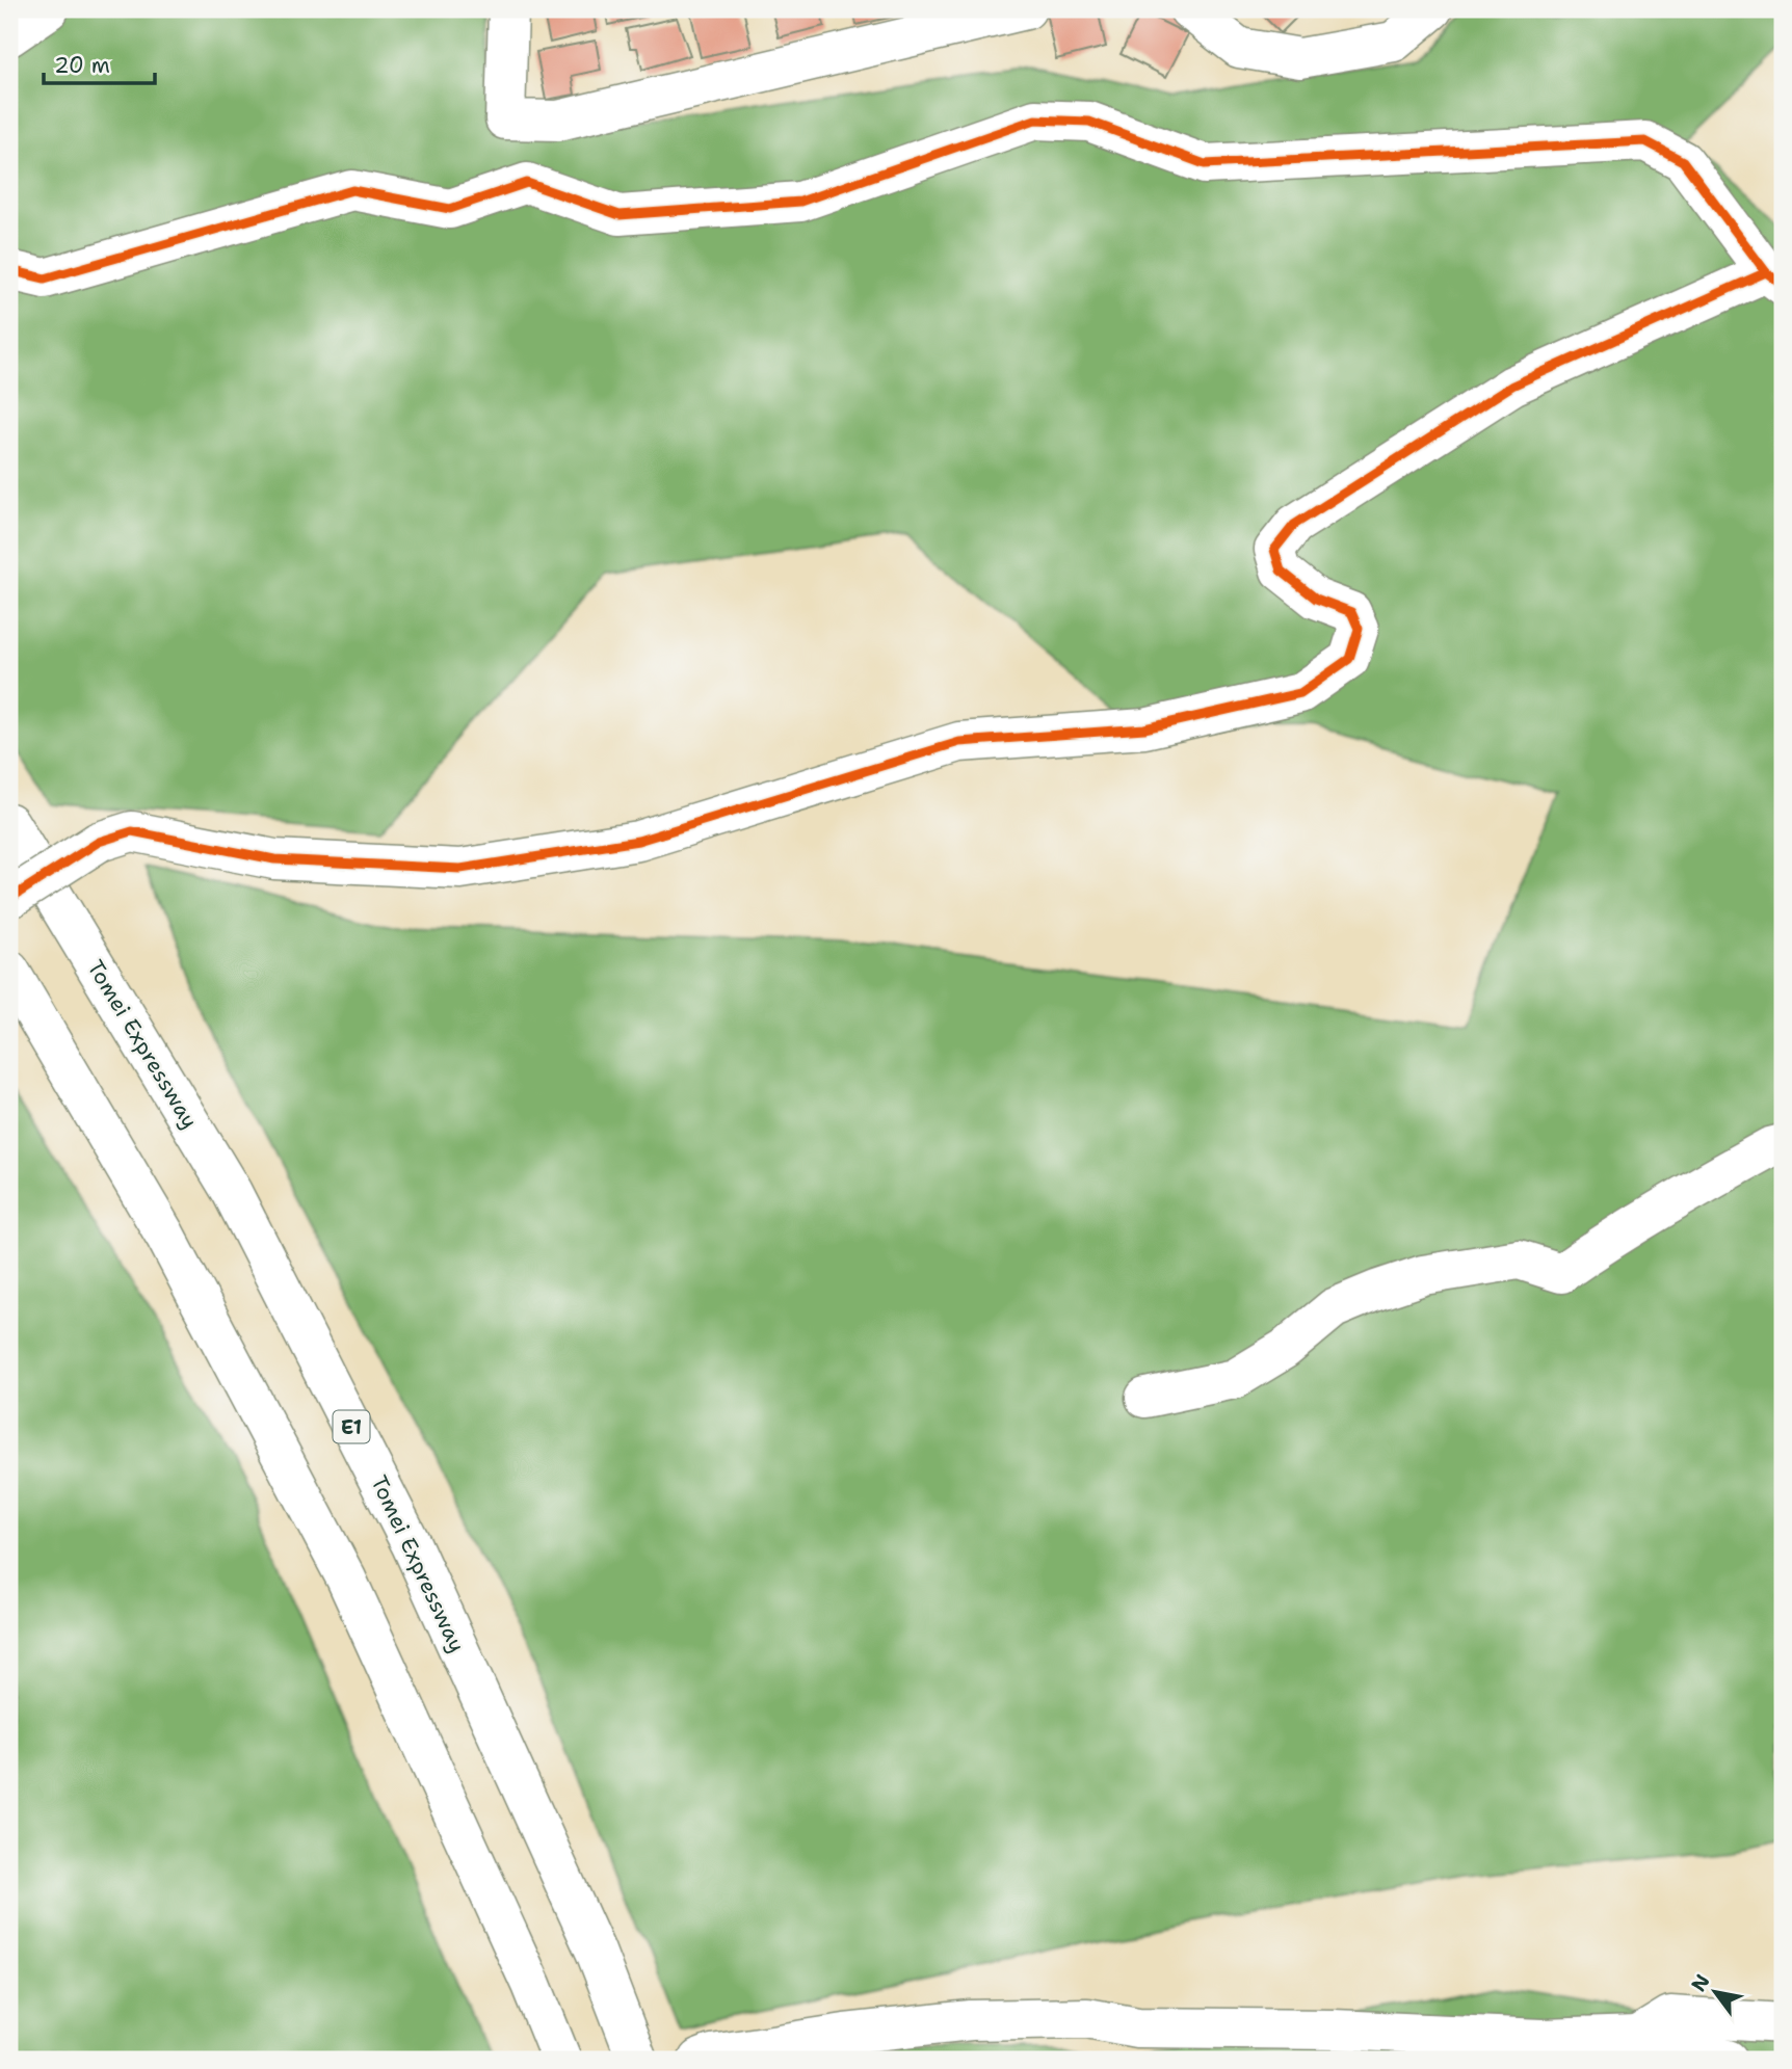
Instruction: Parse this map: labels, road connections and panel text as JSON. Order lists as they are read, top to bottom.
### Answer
{
  "streets": {
    "main road": ["Tomei Expressway", "E1"]
  },
  "scale_bar": "20 m",
  "north": "top left"
}
